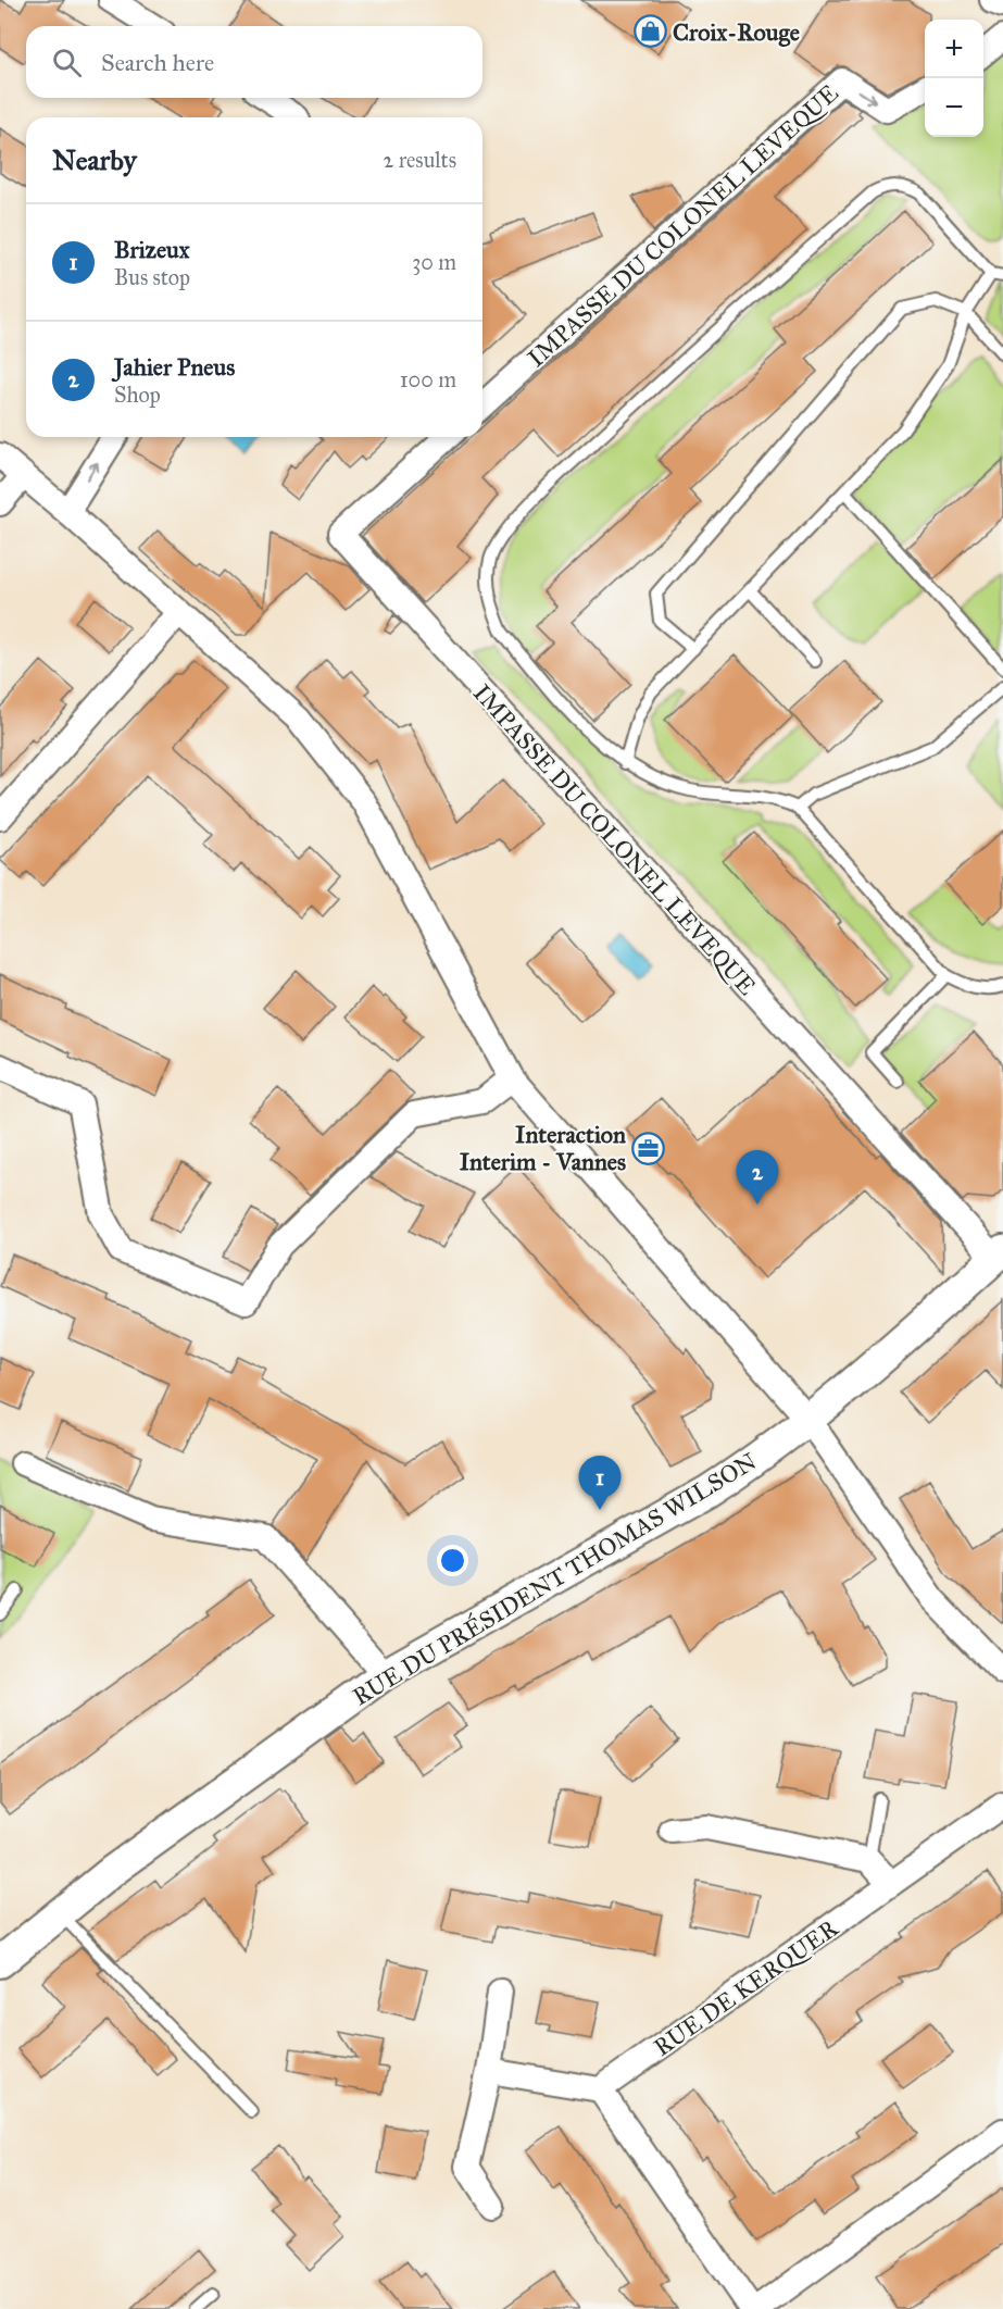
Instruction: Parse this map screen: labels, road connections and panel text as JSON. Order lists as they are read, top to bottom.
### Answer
{
  "streets": {
    "street": ["IMPASSE DU COLONEL LEVEQUE", "RUE DU PRÉSIDENT THOMAS WILSON", "RUE DE KERQUER"]
  },
  "crossings": [
    ["IMPASSE DU COLONEL LEVEQUE", "RUE DU PRÉSIDENT THOMAS WILSON"]
  ],
  "places": {
    "shop": ["Croix-Rouge"],
    "office": ["Interaction Interim - Vannes"]
  },
  "page": {
    "map_buttons": ["+", "−"],
    "search": "Search here",
    "heading": ["Nearby", "2 results"],
    "list": [
      {
        "mark": "1",
        "name": "Brizeux",
        "note": "Bus stop",
        "value": "30 m"
      },
      {
        "mark": "2",
        "name": "Jahier Pneus",
        "note": "Shop",
        "value": "100 m"
      }
    ],
    "pins": ["2", "1"]
  }
}
